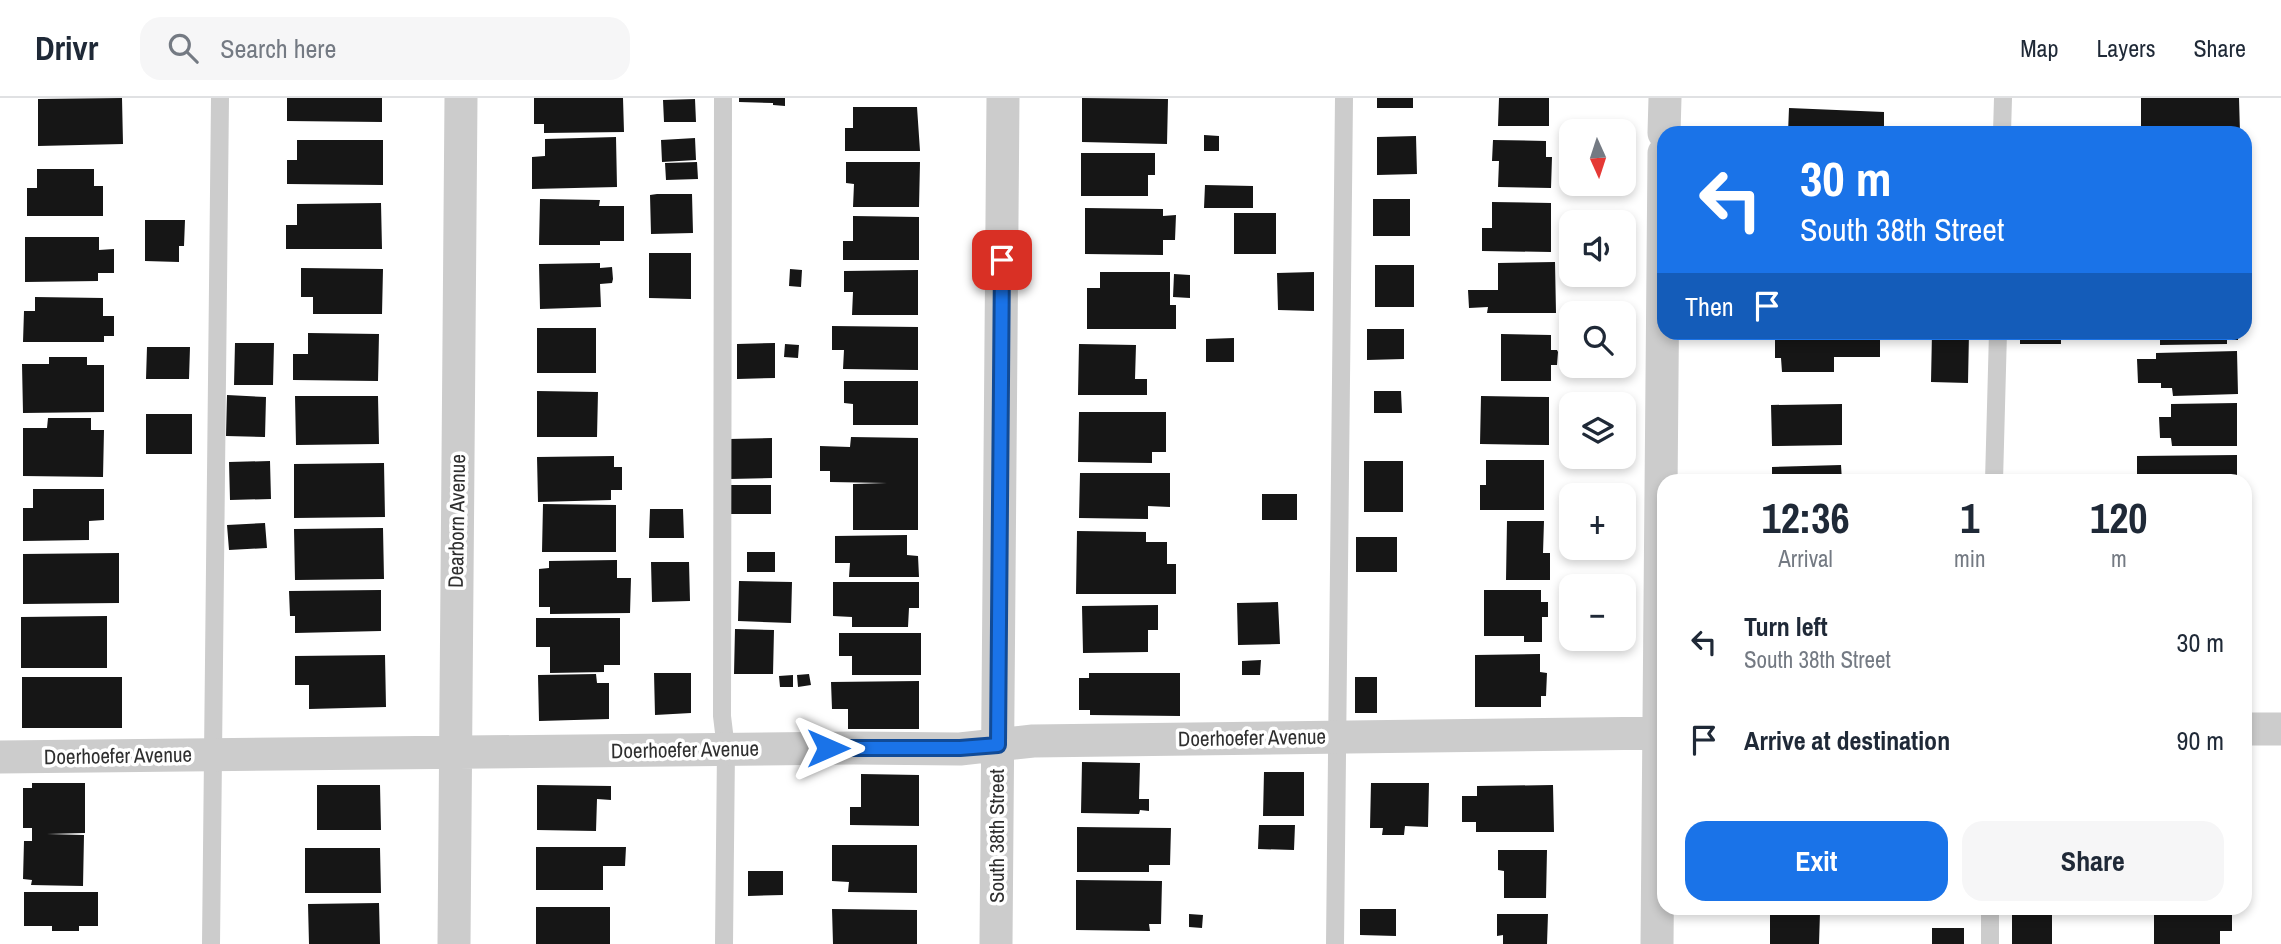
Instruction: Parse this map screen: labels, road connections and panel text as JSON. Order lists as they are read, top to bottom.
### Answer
{
  "streets": {
    "street": ["Dearborn Avenue", "Doerhoefer Avenue", "South 38th Street"]
  },
  "crossings": [
    ["Dearborn Avenue", "Doerhoefer Avenue"],
    ["Doerhoefer Avenue", "South 38th Street"]
  ],
  "north": "bottom",
  "page": {
    "header": "Drivr",
    "search": "Search here",
    "nav": ["Map", "Layers", "Share"],
    "map_buttons": ["+", "−"],
    "turn": ["30 m", "South 38th Street"],
    "then": "Then",
    "eta": [
      "12:36",
      "Arrival",
      "1",
      "min",
      "120",
      "m"
    ],
    "list": [
      {
        "name": "Turn left",
        "note": "South 38th Street",
        "value": "30 m"
      },
      {
        "name": "Arrive at destination",
        "value": "90 m"
      }
    ],
    "buttons": ["Exit", "Share"]
  }
}
